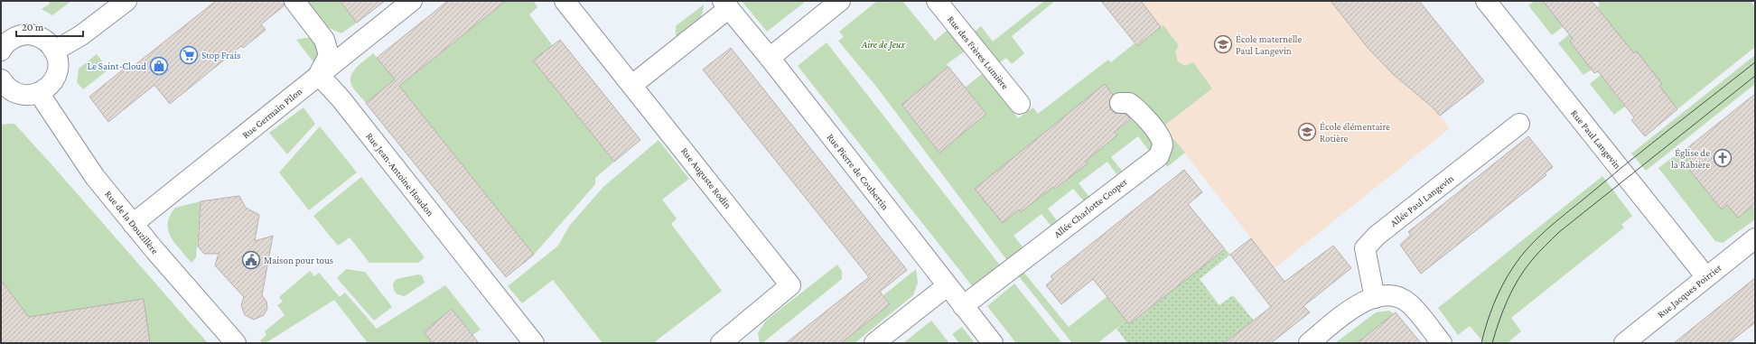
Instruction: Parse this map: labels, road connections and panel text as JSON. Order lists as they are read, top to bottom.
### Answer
{
  "streets": {
    "street": [
      "Rue des Frères Lumière",
      "Rue Germain Pilon",
      "Rue Paul Langevin",
      "Rue Pierre de Coubertin",
      "Rue Jean-Antoine Houdon",
      "Rue Auguste Rodin",
      "Allée Paul Langevin",
      "Allée Charlotte Cooper",
      "Rue de la Douzillère",
      "Rue Jacques Poirrier"
    ]
  },
  "crossings": [
    ["Rue Germain Pilon", "Rue Jean-Antoine Houdon"],
    ["Rue Germain Pilon", "Rue de la Douzillère"],
    ["Rue Paul Langevin", "Rue Jacques Poirrier"],
    ["Rue Pierre de Coubertin", "Allée Charlotte Cooper"]
  ],
  "parks": ["Aire de Jeux"],
  "places": {
    "school or university": ["École maternelle Paul Langevin", "École élémentaire Rotière"],
    "supermarket": ["Stop Frais"],
    "shop": ["Le Saint-Cloud"],
    "church": ["Église de la Rabière"],
    "public building": ["Maison pour tous"]
  },
  "scale_bar": "20 m"
}
